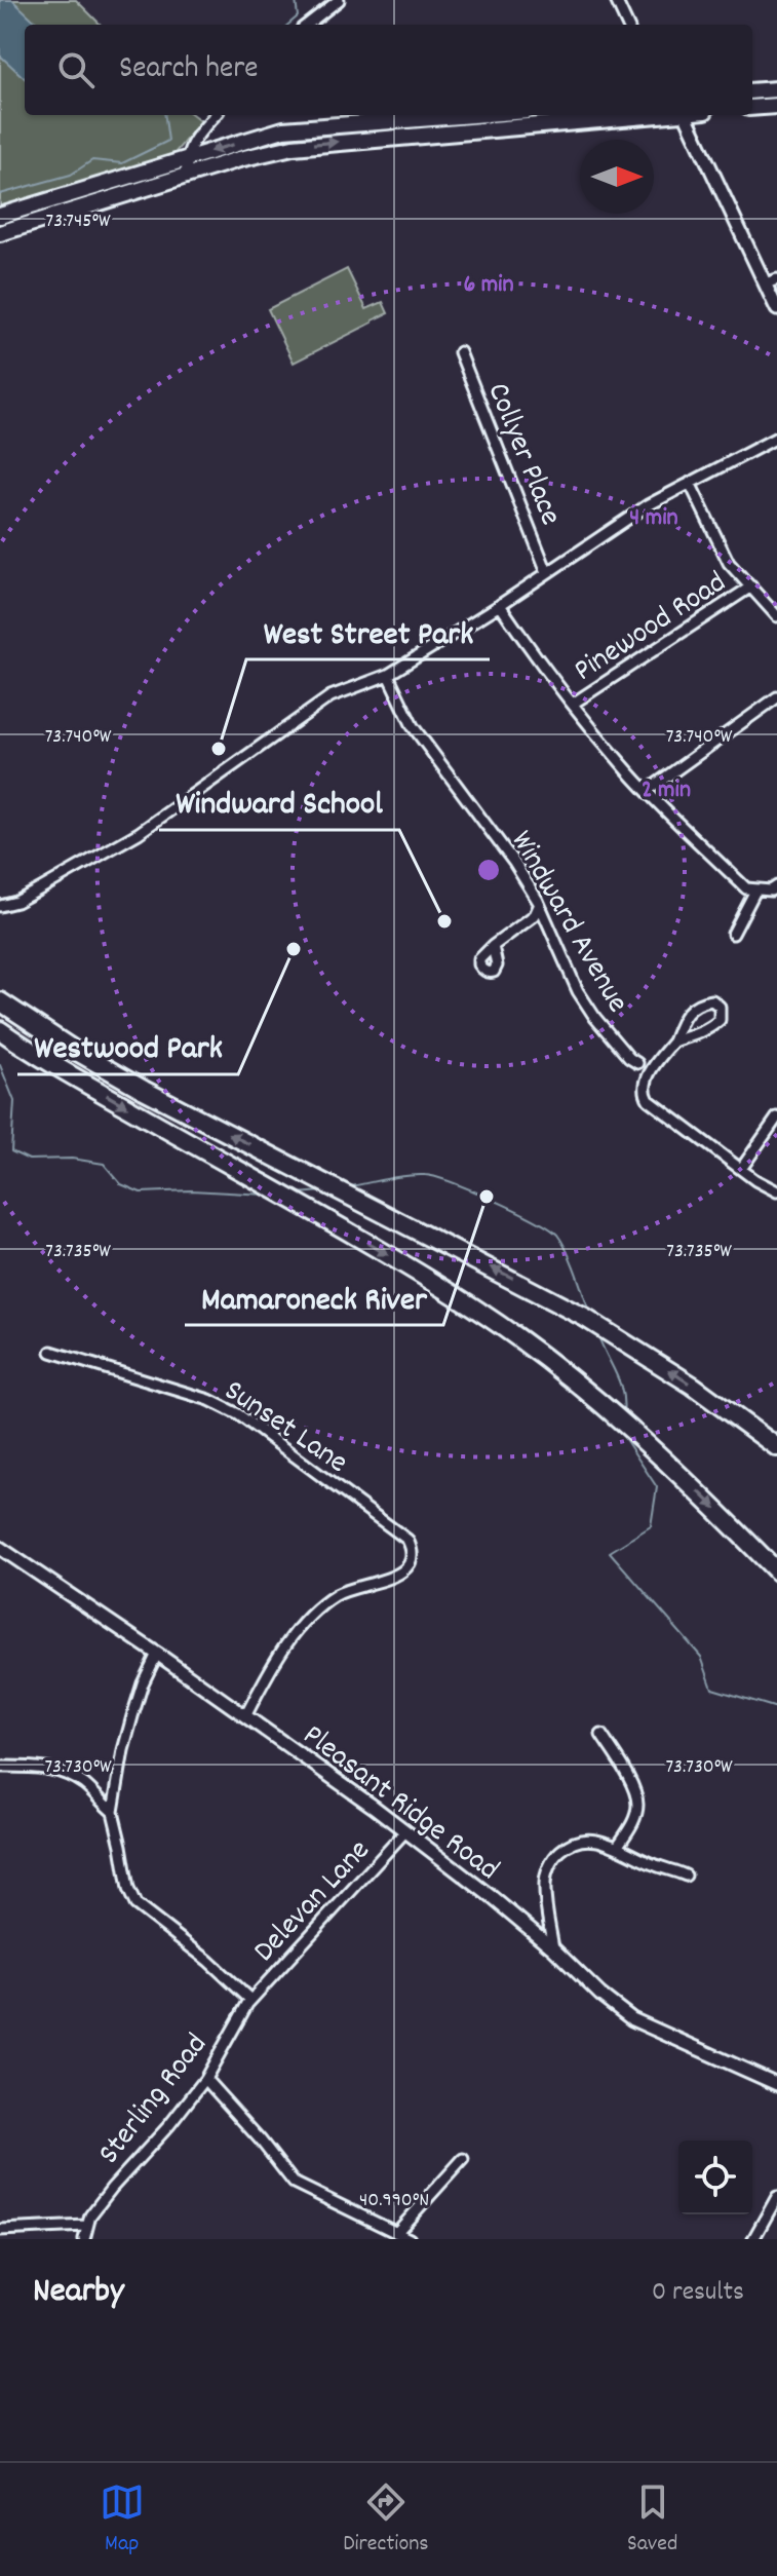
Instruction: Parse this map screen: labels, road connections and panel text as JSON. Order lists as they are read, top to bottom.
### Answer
{
  "streets": {
    "street": [
      "Collyer Place",
      "Pinewood Road",
      "Windward Avenue",
      "Sunset Lane",
      "Pleasant Ridge Road",
      "Delevan Lane",
      "Sterling Road"
    ]
  },
  "crossings": [
    ["Sunset Lane", "Pleasant Ridge Road"],
    ["Pleasant Ridge Road", "Delevan Lane"],
    ["Delevan Lane", "Sterling Road"]
  ],
  "places": [
    "West Street Park",
    "Windward School",
    "Westwood Park",
    "Mamaroneck River"
  ],
  "north": "right",
  "page": {
    "search": "Search here",
    "heading": ["Nearby", "0 results"],
    "nav": ["Map", "Directions", "Saved"]
  },
  "coordinates": [
    "73.745°W",
    "73.740°W",
    "73.735°W",
    "73.730°W",
    "40.990°N"
  ],
  "rings": ["6 min", "4 min", "2 min"]
}
